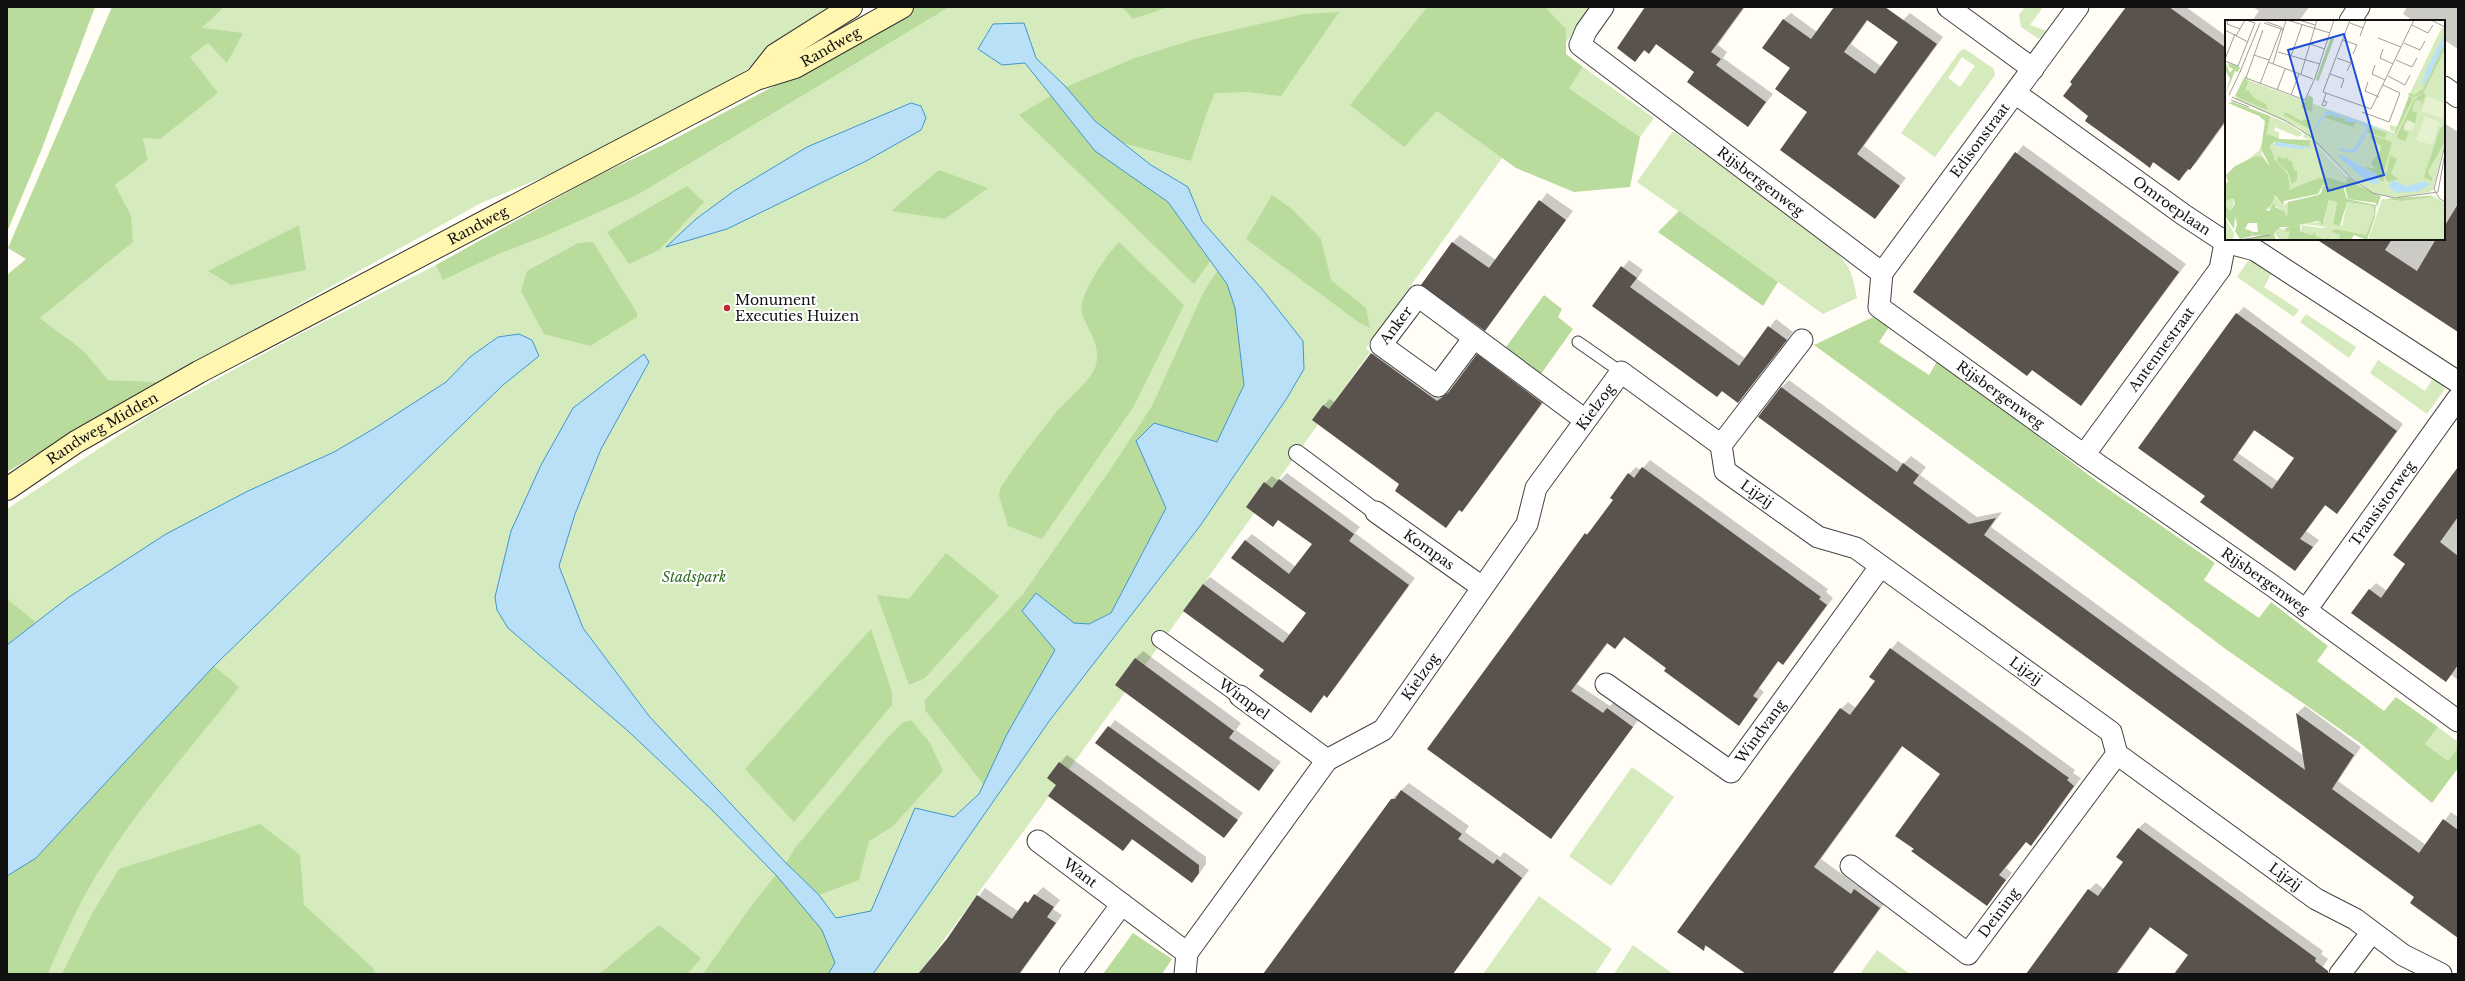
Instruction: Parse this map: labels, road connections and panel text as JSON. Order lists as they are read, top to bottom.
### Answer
{
  "streets": {
    "main road": ["Randweg", "Randweg Midden"],
    "street": [
      "Edisonstraat",
      "Rijsbergenweg",
      "Omroeplaan",
      "Antennestraat",
      "Kielzog",
      "Lijzij",
      "Transistorweg",
      "Kompas",
      "Wimpel",
      "Windvang",
      "Want",
      "Deining"
    ]
  },
  "crossings": [
    ["Randweg", "Randweg Midden"],
    ["Edisonstraat", "Rijsbergenweg"],
    ["Edisonstraat", "Omroeplaan"],
    ["Rijsbergenweg", "Antennestraat"],
    ["Rijsbergenweg", "Transistorweg"],
    ["Omroeplaan", "Antennestraat"],
    ["Kielzog", "Lijzij"],
    ["Kielzog", "Kompas"],
    ["Kielzog", "Wimpel"],
    ["Kielzog", "Want"],
    ["Lijzij", "Windvang"],
    ["Lijzij", "Deining"]
  ],
  "parks": ["Stadspark"],
  "places": ["Monument Executies Huizen"]
}
